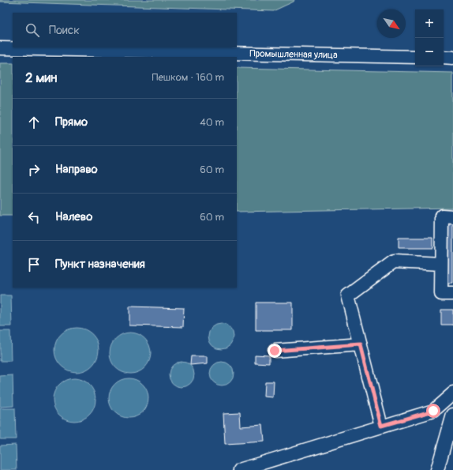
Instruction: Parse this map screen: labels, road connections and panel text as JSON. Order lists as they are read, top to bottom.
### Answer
{
  "streets": {
    "street": ["Промышленная улица"]
  },
  "north": "bottom right",
  "page": {
    "map_buttons": ["+", "−"],
    "search": "Поиск",
    "heading": ["2 мин", "Пешком · 160 m"],
    "list": [
      ["Прямо", "40 m"],
      ["Направо", "60 m"],
      ["Налево", "60 m"],
      "Пункт назначения"
    ]
  }
}
